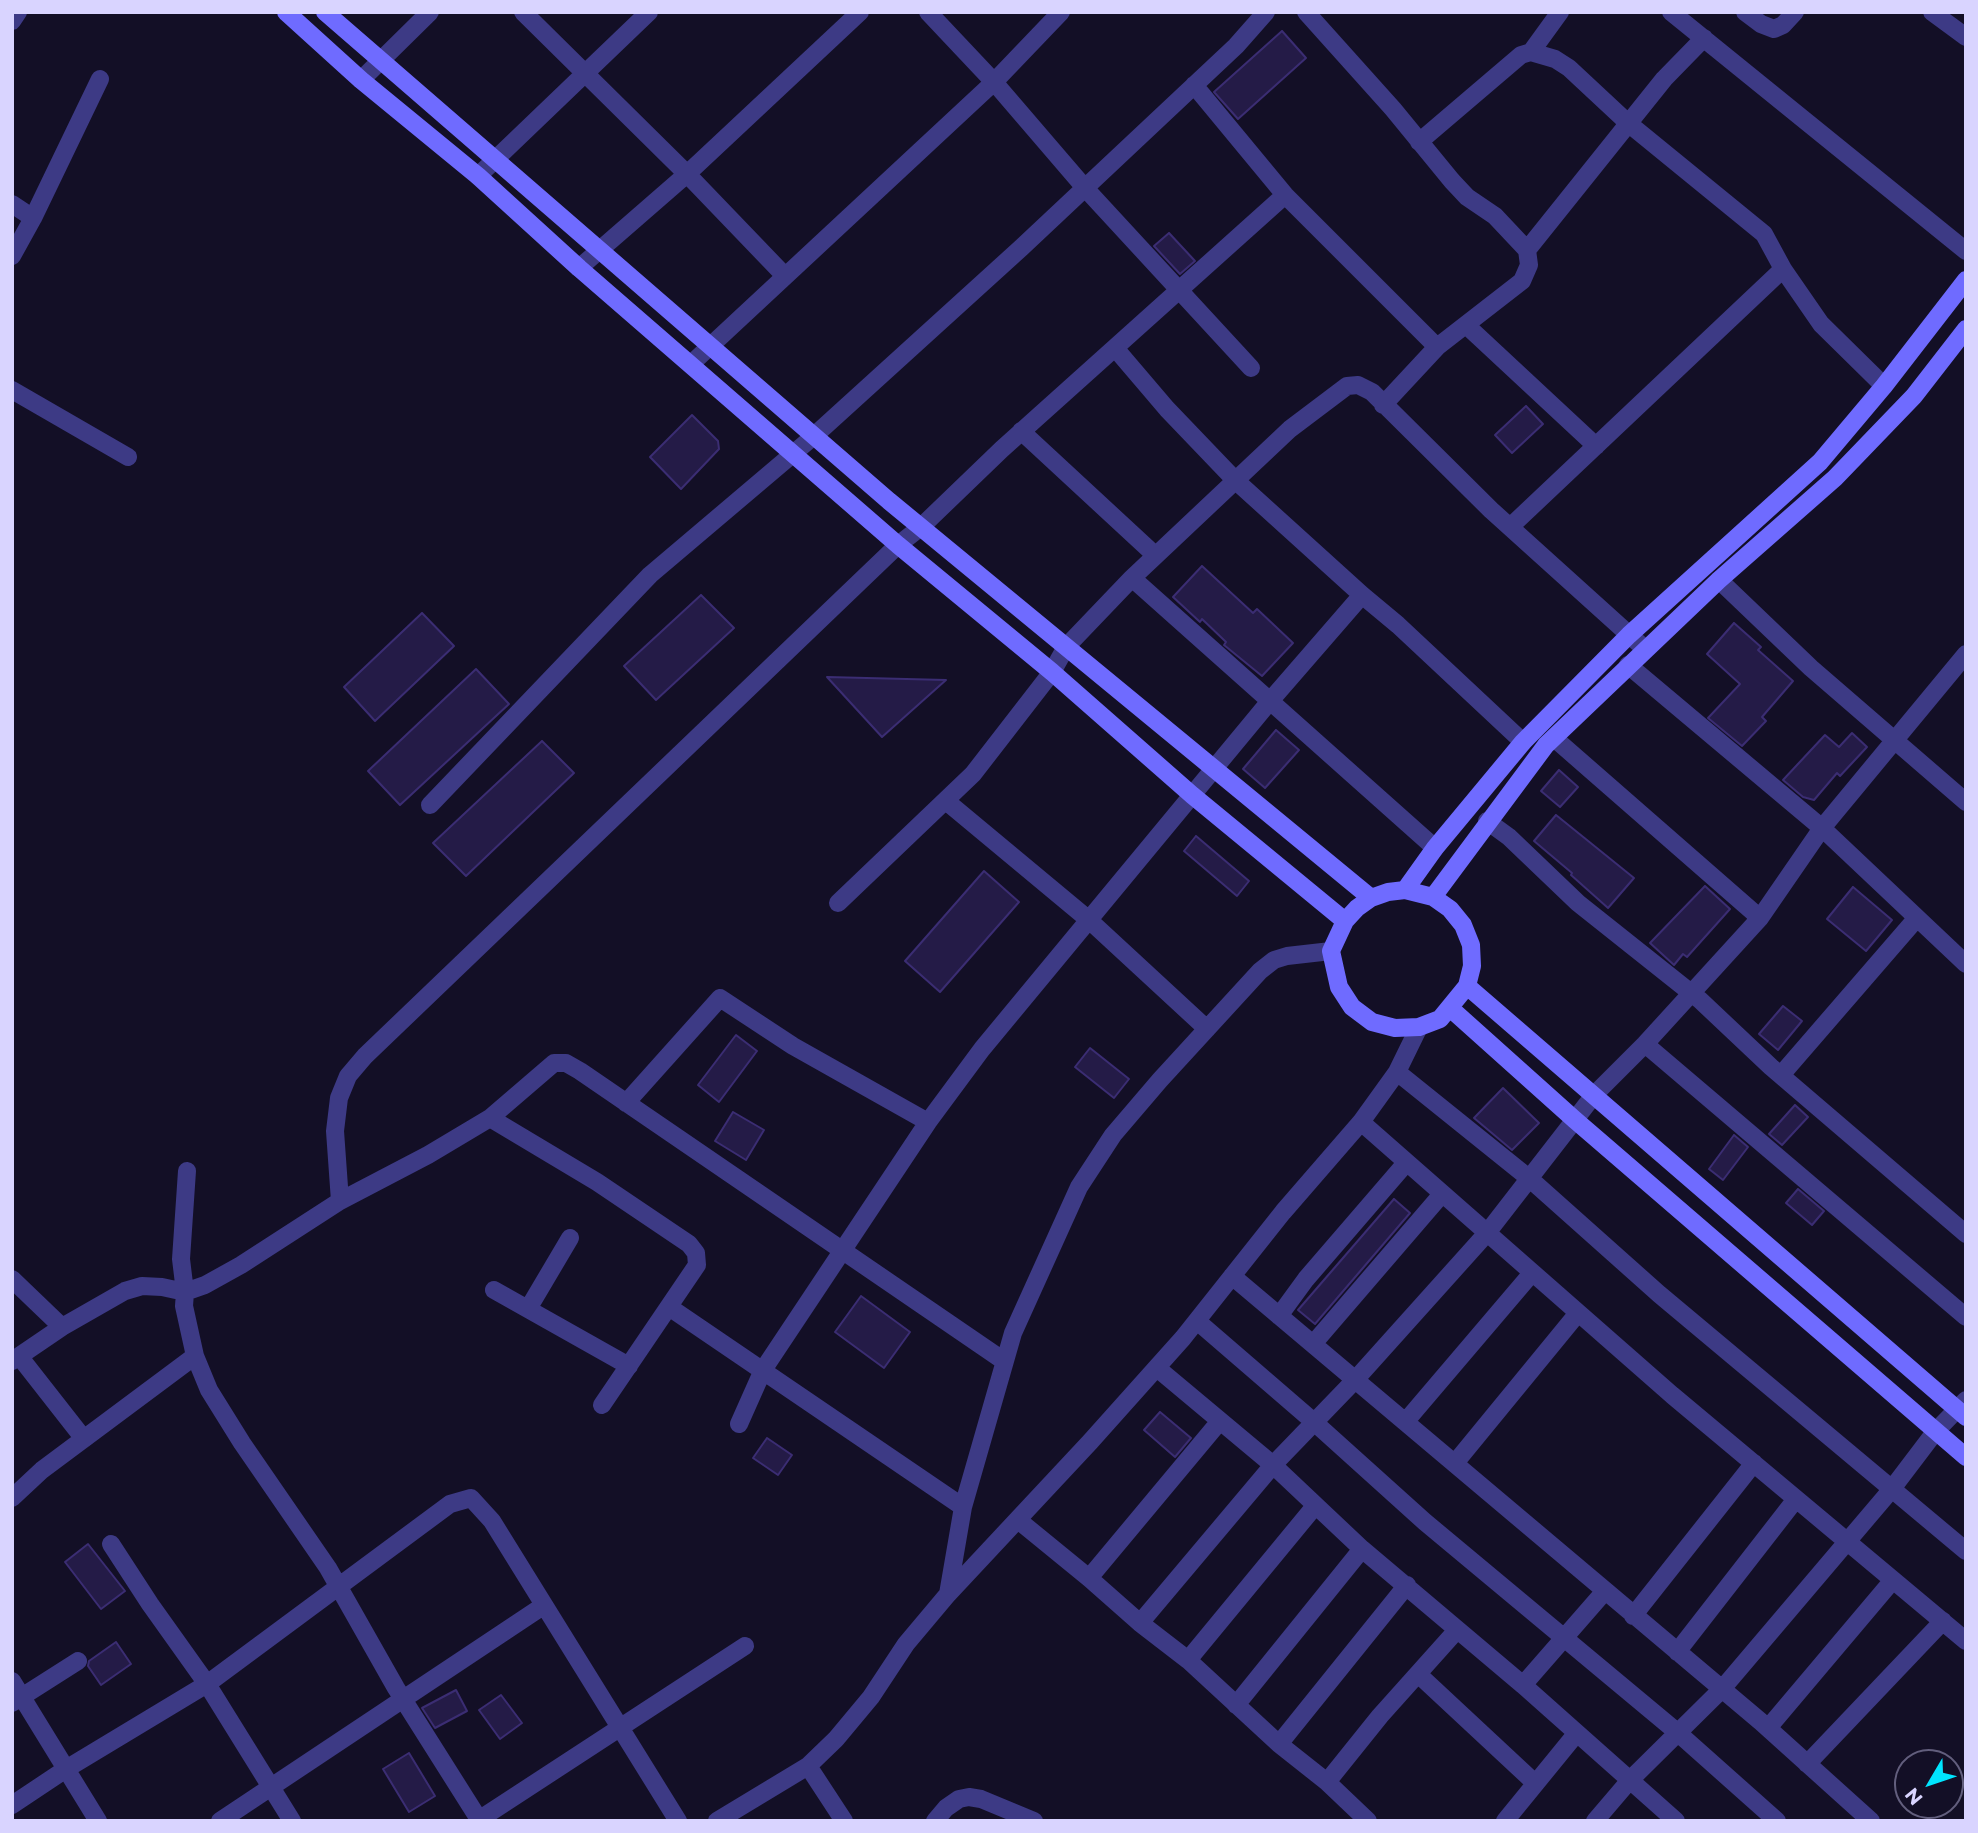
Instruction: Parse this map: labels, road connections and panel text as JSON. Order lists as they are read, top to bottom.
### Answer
{
  "north": "bottom left"
}
